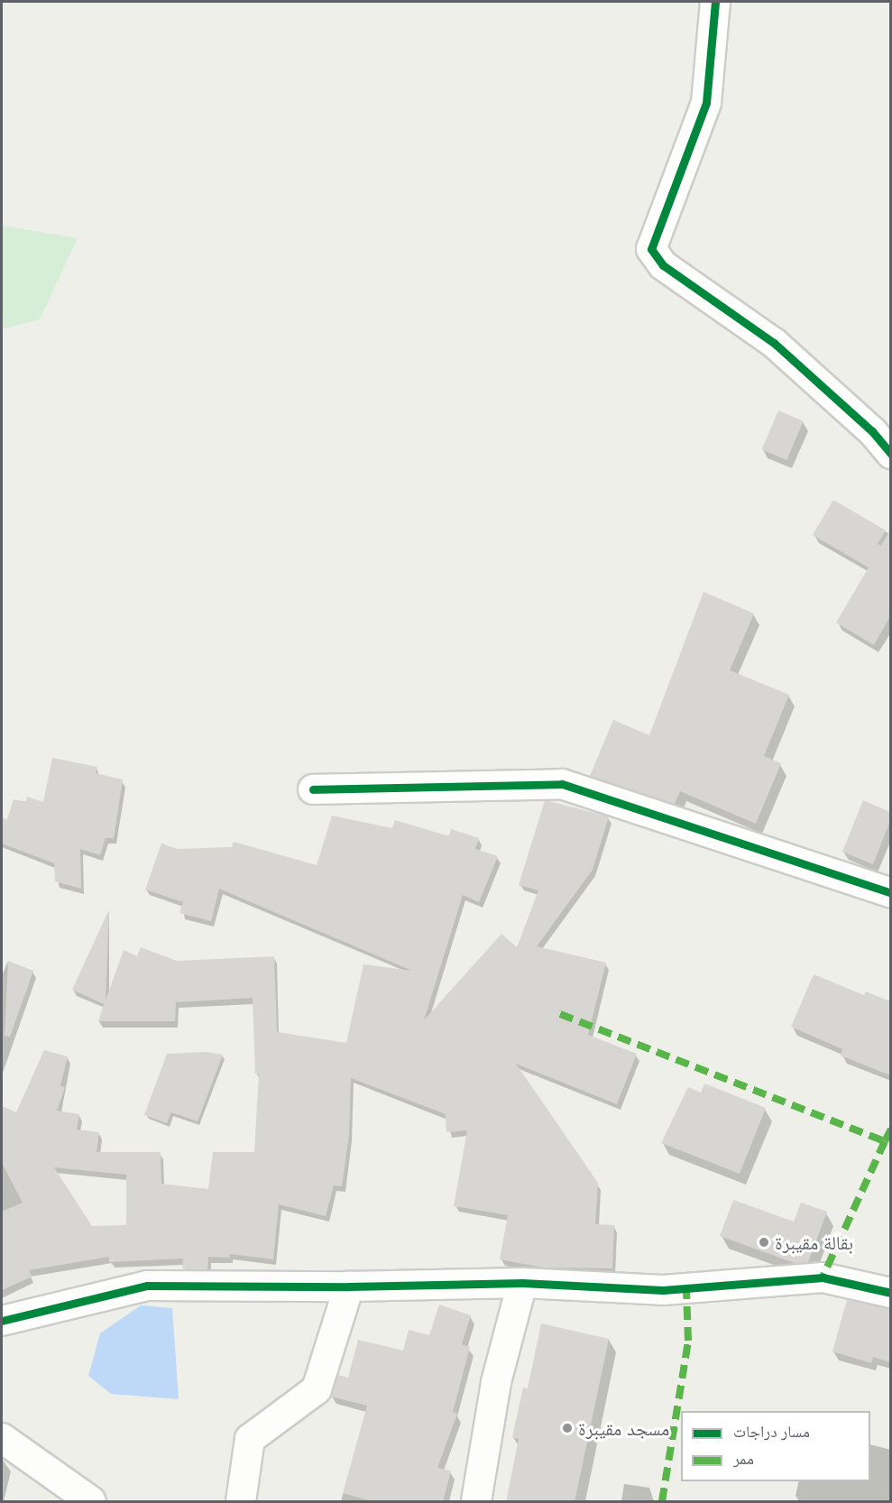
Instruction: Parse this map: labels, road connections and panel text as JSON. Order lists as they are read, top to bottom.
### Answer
{
  "places": ["بقالة مقيبرة", "مسجد مقيبرة"],
  "legend": ["مسار دراجات", "ممر"]
}
